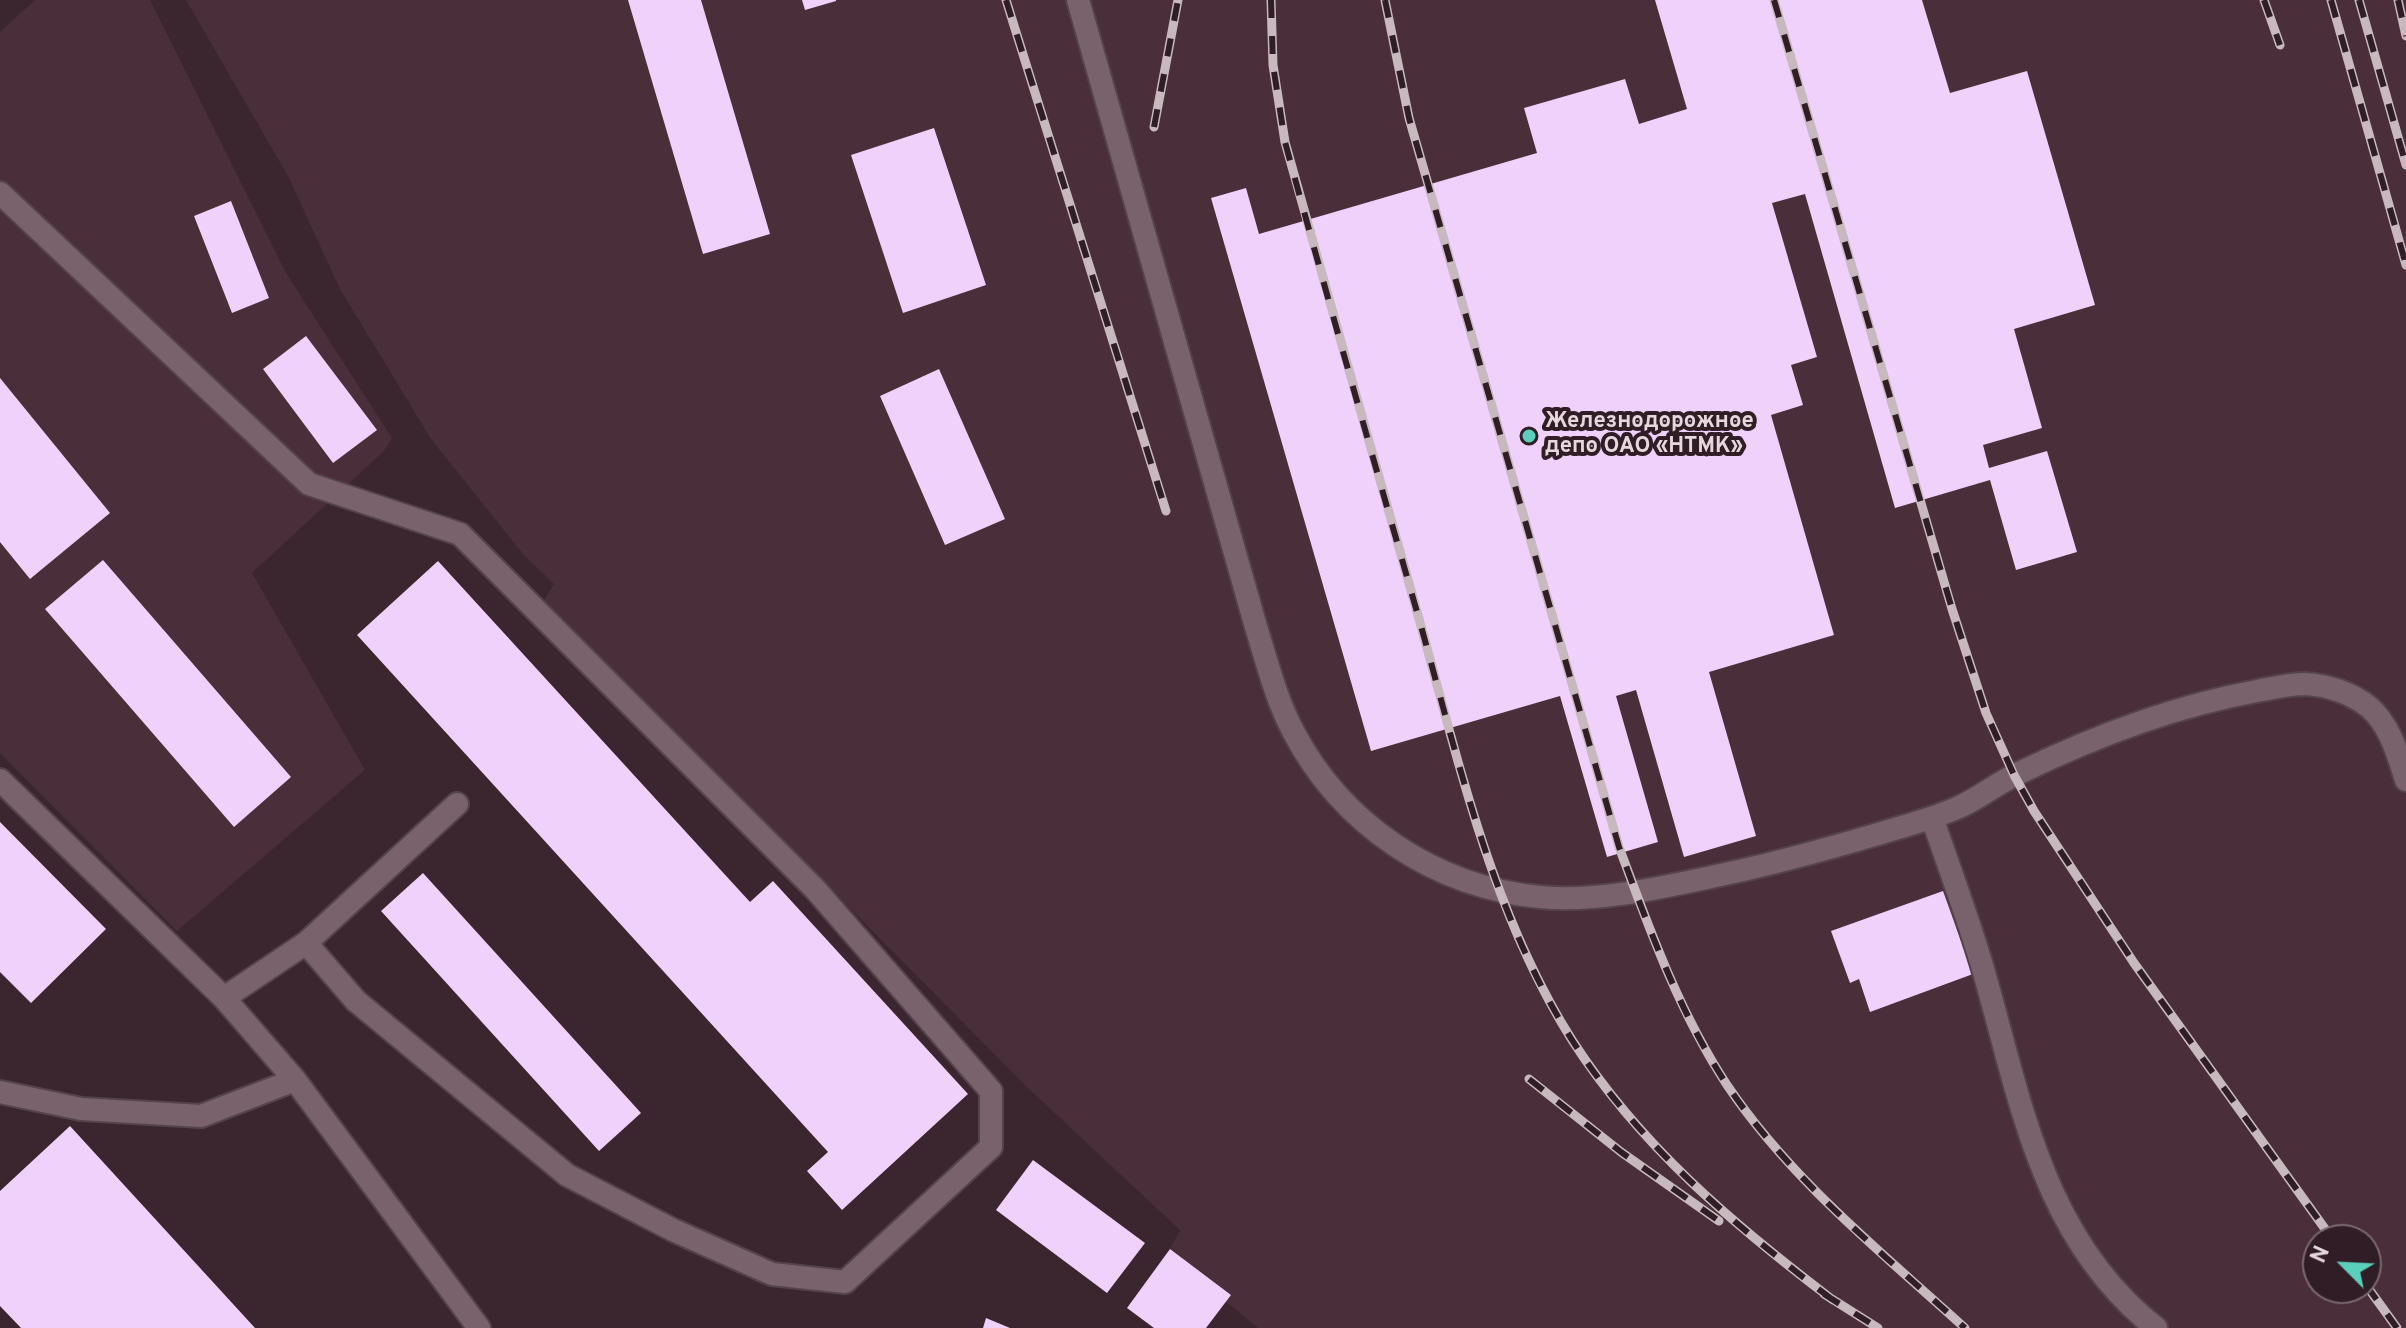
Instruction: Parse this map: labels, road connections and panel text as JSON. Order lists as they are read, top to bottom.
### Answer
{
  "places": ["Железнодорожное депо ОАО «НТМК»"],
  "north": "top left"
}
